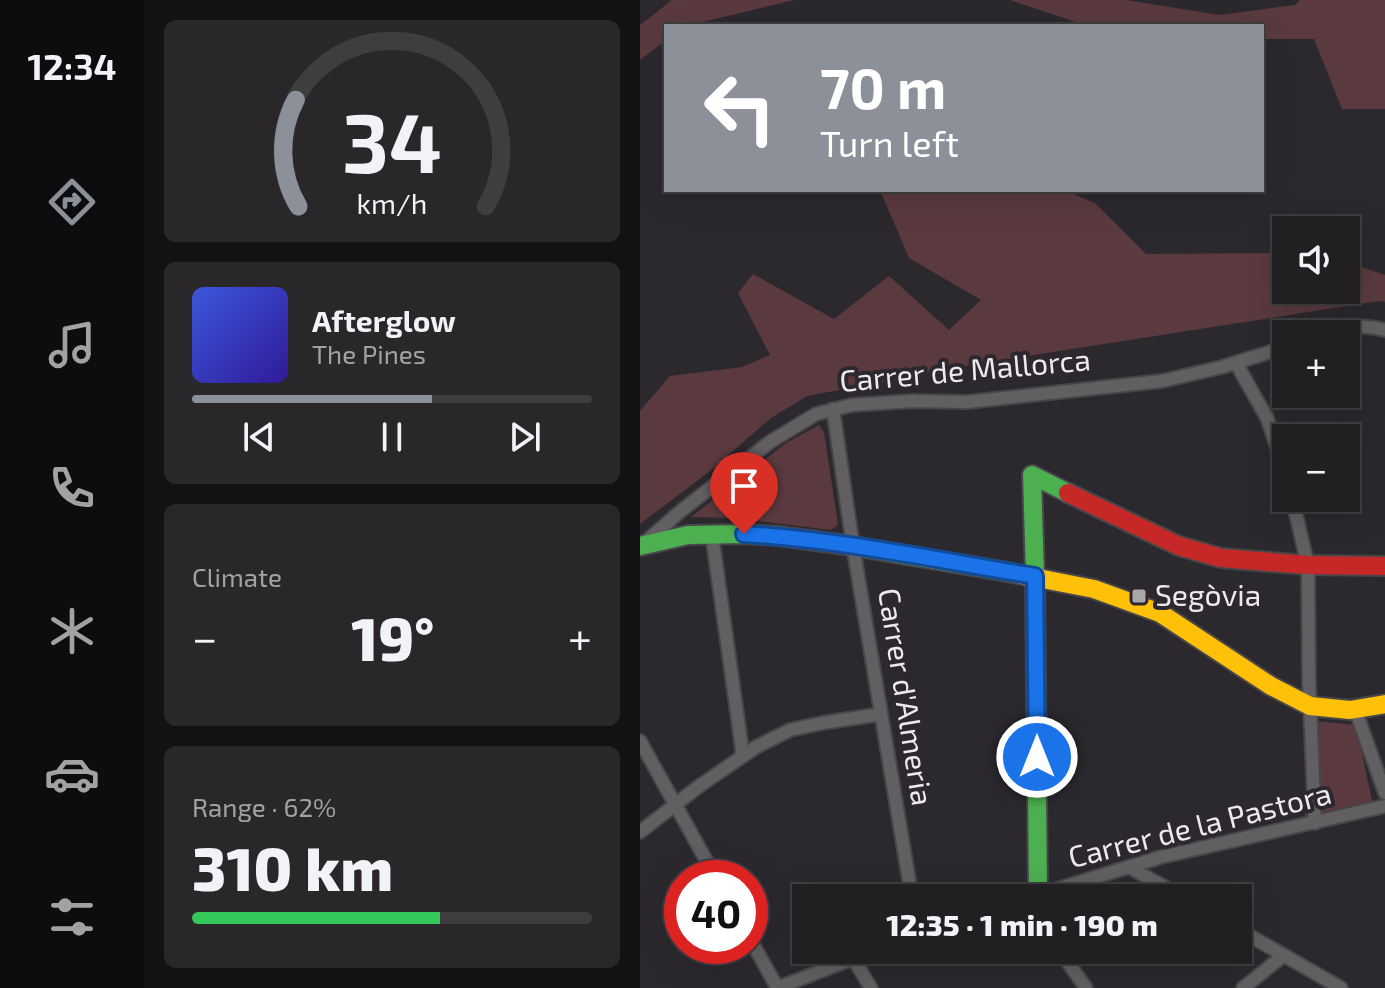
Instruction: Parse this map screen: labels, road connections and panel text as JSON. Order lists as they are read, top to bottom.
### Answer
{
  "streets": {
    "street": ["Carrer de Mallorca", "Carrer d'Almeria", "Carrer de la Pastora"]
  },
  "crossings": [
    ["Carrer de Mallorca", "Carrer d'Almeria"]
  ],
  "places": {
    "transit": ["Segòvia"]
  },
  "page": {
    "tabs": "12:34",
    "turn": ["70 m", "Turn left"],
    "map_buttons": ["+", "−"],
    "song": ["Afterglow", "The Pines"],
    "tile": [
      "Climate",
      ["Range · 62%", "310 km"]
    ],
    "heat": ["−", "19°", "+"],
    "limit": "40",
    "trip": "12:35 · 1 min · 190 m",
    "gauge": ["34", "km/h"]
  }
}
